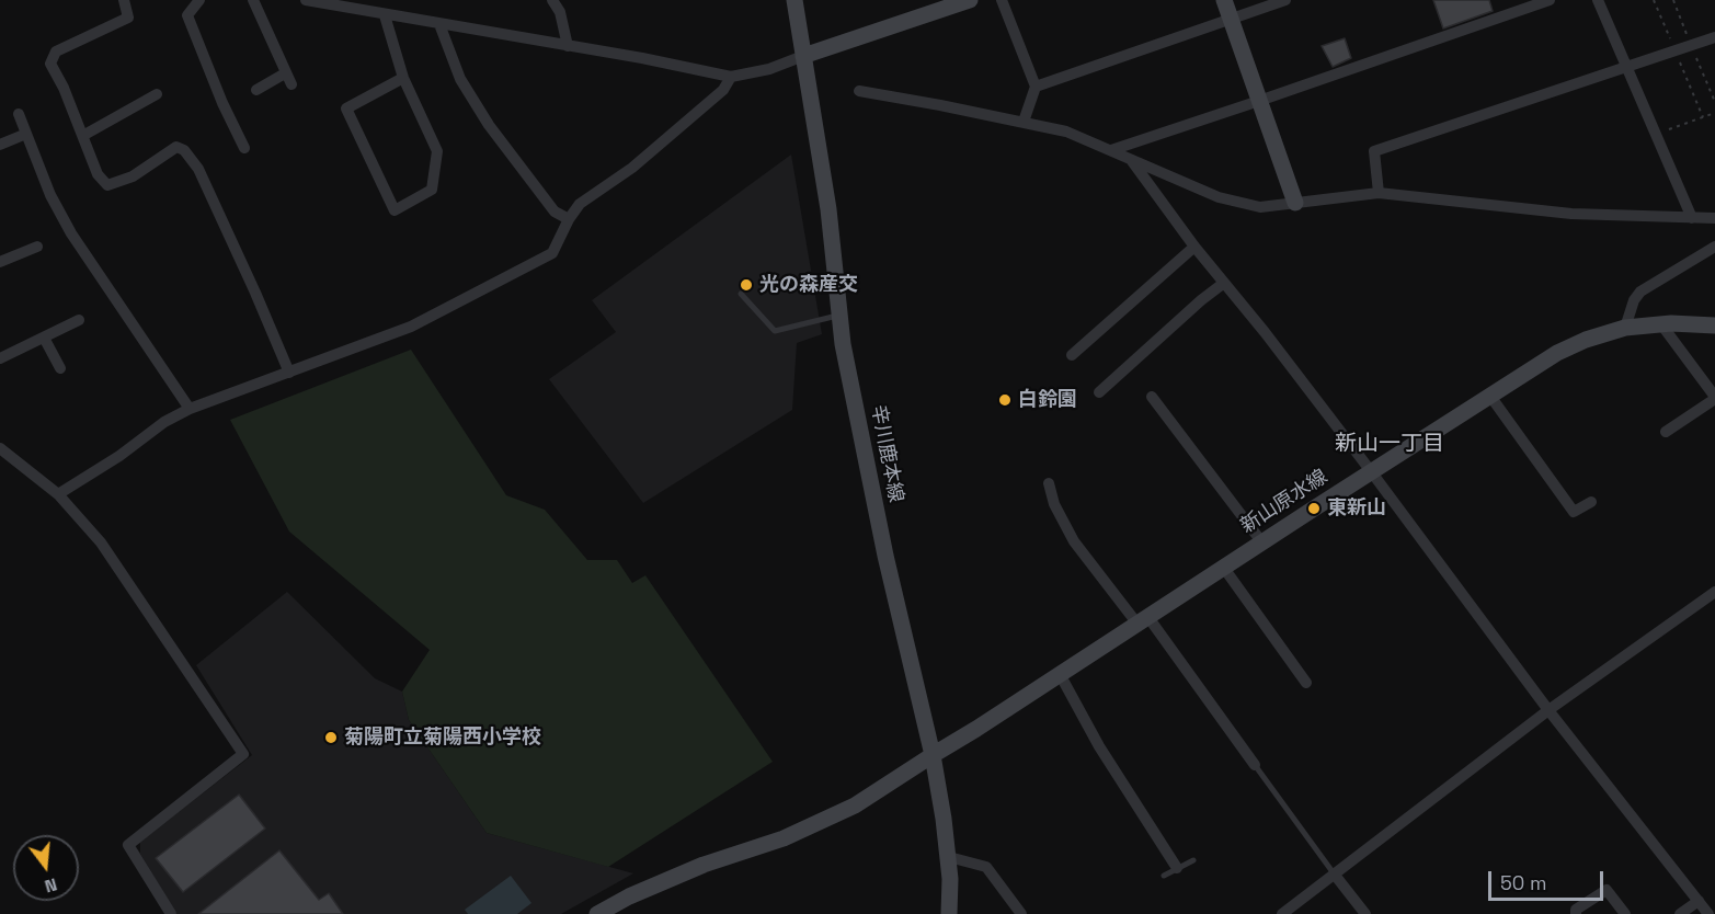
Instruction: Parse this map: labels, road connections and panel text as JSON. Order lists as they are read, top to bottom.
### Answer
{
  "streets": {
    "main road": ["辛川鹿本線", "新山原水線"]
  },
  "crossings": [
    ["辛川鹿本線", "新山原水線"]
  ],
  "districts": ["新山一丁目"],
  "places": [
    "光の森産交",
    "白鈴園",
    "東新山",
    "菊陽町立菊陽西小学校"
  ],
  "scale_bar": "50 m",
  "north": "bottom"
}
